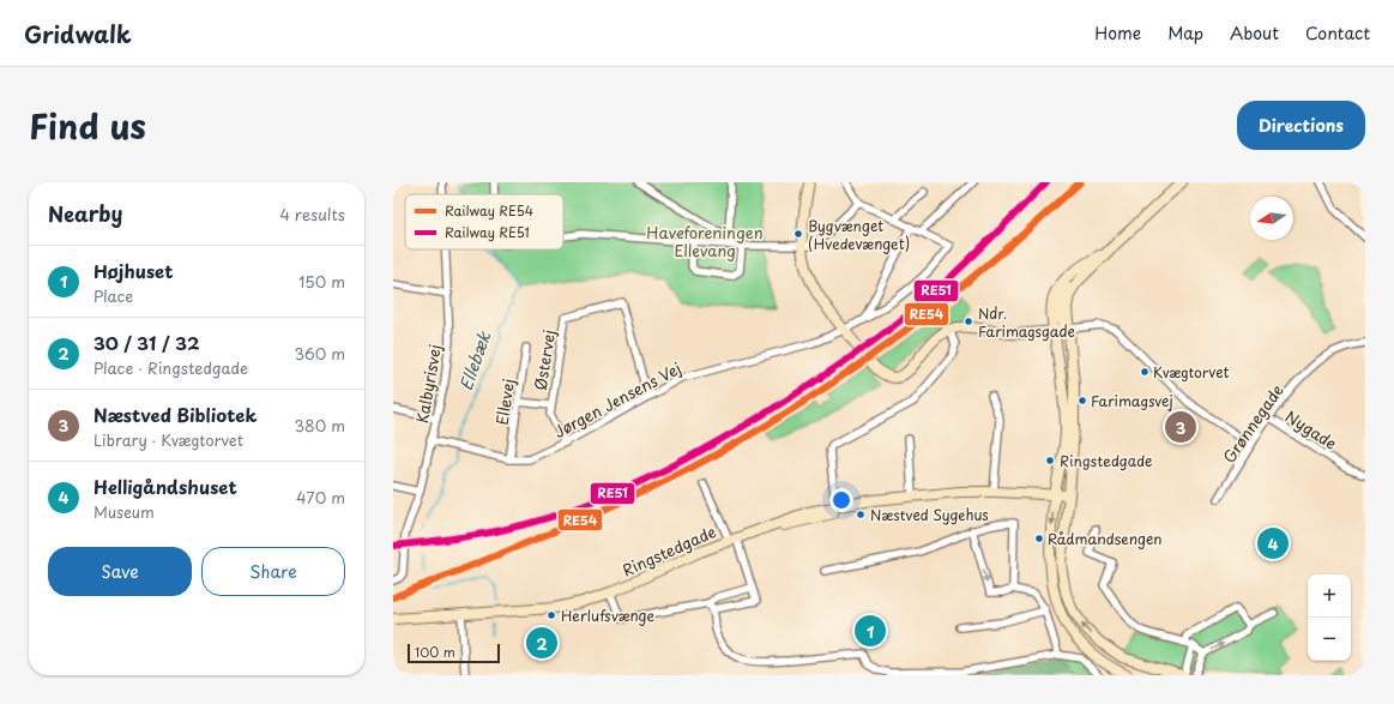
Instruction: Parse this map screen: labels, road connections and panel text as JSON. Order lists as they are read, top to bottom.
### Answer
{
  "streets": {
    "main road": ["Ringstedgade"],
    "street": [
      "Østervej",
      "Kalbyrisvej",
      "Jørgen Jensens Vej",
      "Ellevej",
      "Grønnegade",
      "Nygade"
    ]
  },
  "crossings": [
    ["Østervej", "Jørgen Jensens Vej"],
    ["Kalbyrisvej", "Jørgen Jensens Vej"],
    ["Jørgen Jensens Vej", "Ellevej"],
    ["Grønnegade", "Nygade"]
  ],
  "water": ["Ellebæk"],
  "parks": ["Haveforeningen Ellevang"],
  "places": [
    "Bygvænget (Hvedevænget)",
    "Ndr. Farimagsgade",
    "Kvægtorvet",
    "Farimagsvej",
    "Ringstedgade",
    "Næstved Sygehus",
    "Rådmandsengen",
    "Herlufsvænge"
  ],
  "lines": ["rail line RE54", "rail line RE51"],
  "legend": ["Railway RE54", "Railway RE51"],
  "scale_bar": "100 m",
  "north": "left",
  "page": {
    "header": "Gridwalk",
    "nav": [
      "Home",
      "Map",
      "About",
      "Contact"
    ],
    "title": "Find us",
    "buttons": [
      "Directions",
      ["Save", "Share"]
    ],
    "heading": ["Nearby", "4 results"],
    "list": [
      {
        "mark": "1",
        "name": "Højhuset",
        "note": "Place",
        "value": "150 m"
      },
      {
        "mark": "2",
        "name": "30 / 31 / 32",
        "note": "Place · Ringstedgade",
        "value": "360 m"
      },
      {
        "mark": "3",
        "name": "Næstved Bibliotek",
        "note": "Library · Kvægtorvet",
        "value": "380 m"
      },
      {
        "mark": "4",
        "name": "Helligåndshuset",
        "note": "Museum",
        "value": "470 m"
      }
    ],
    "pins": [
      "3",
      "4",
      "1",
      "2"
    ],
    "map_buttons": ["+", "−"],
    "scale": "100 m"
  }
}
